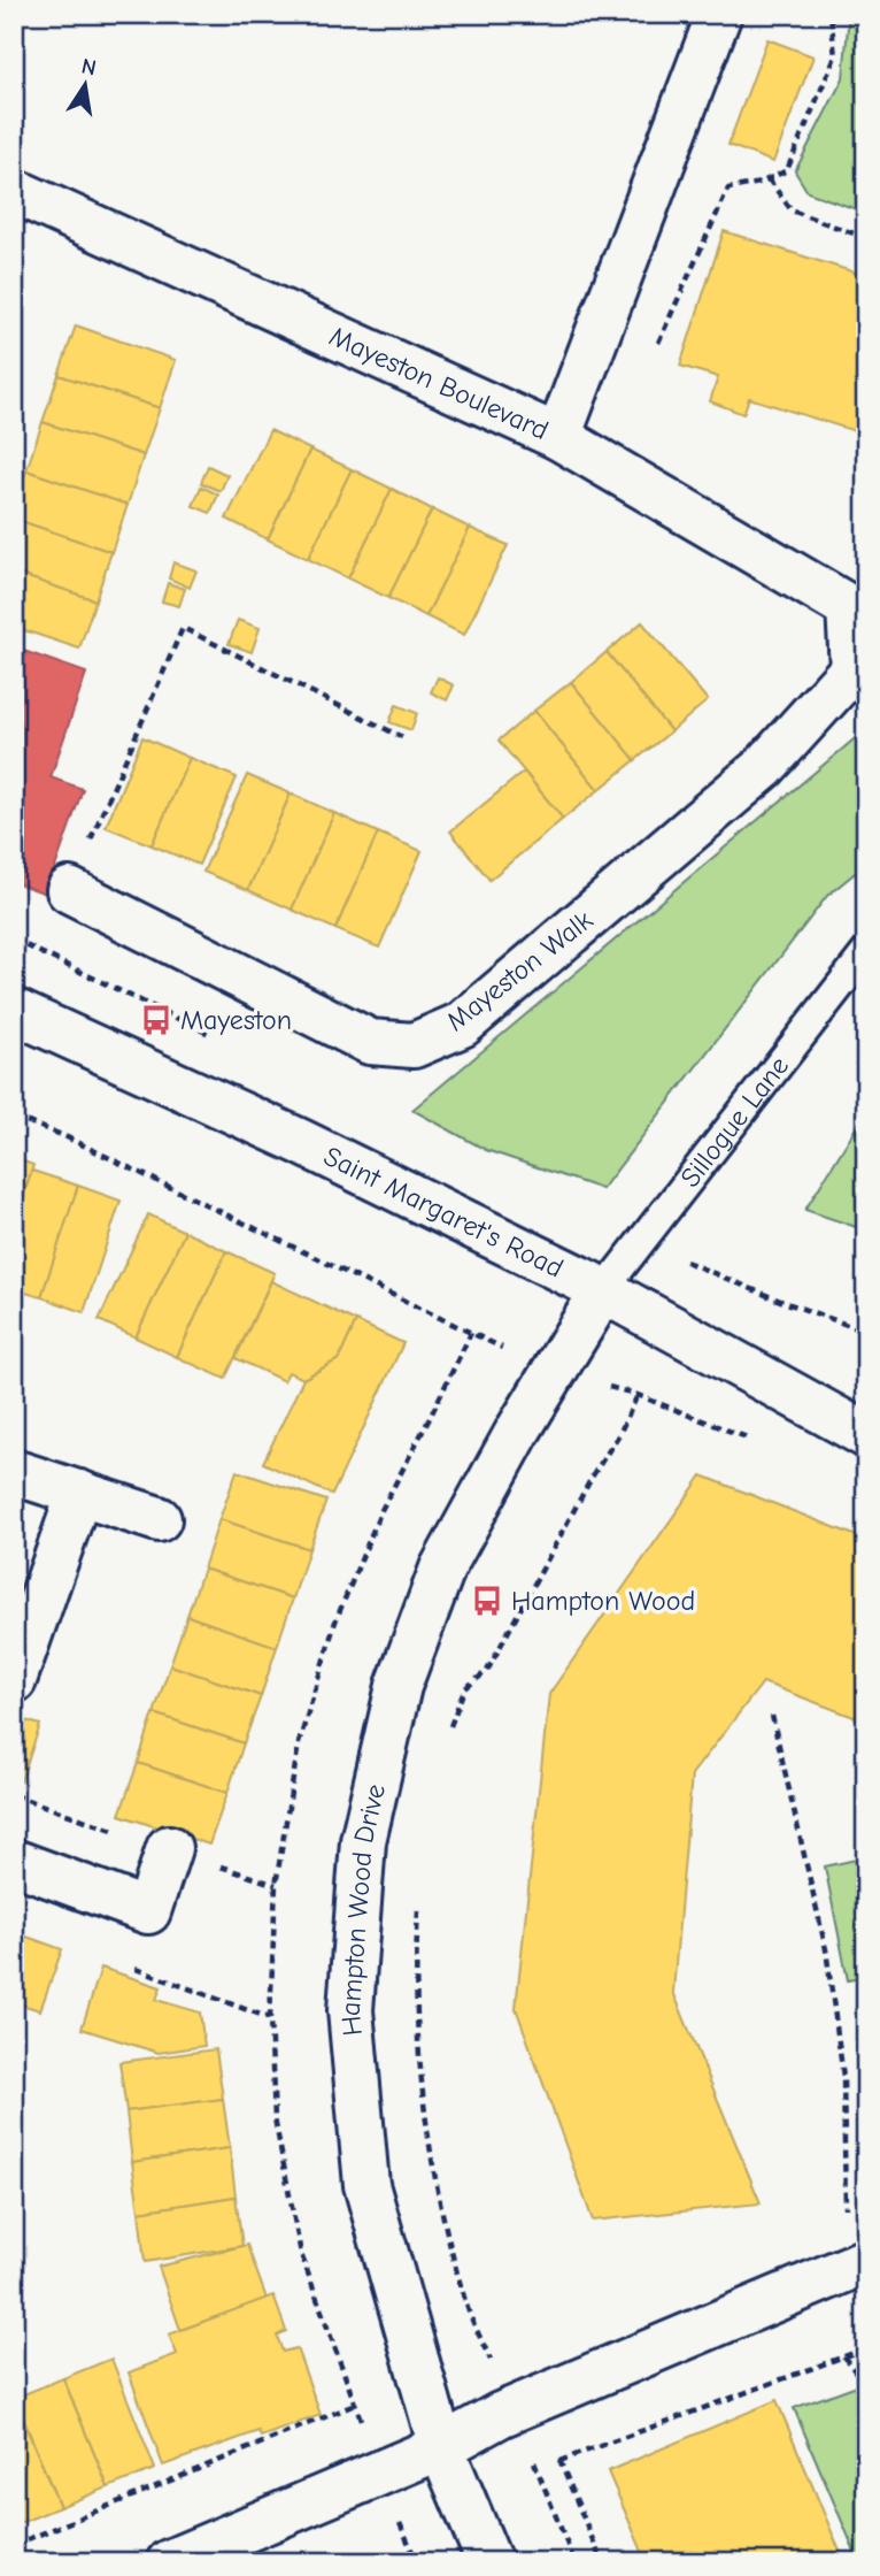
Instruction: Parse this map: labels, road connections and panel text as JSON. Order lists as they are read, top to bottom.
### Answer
{
  "streets": {
    "street": [
      "Mayeston Boulevard",
      "Mayeston Walk",
      "Saint Margaret's Road",
      "Hampton Wood Drive"
    ],
    "lane": ["Sillogue Lane"]
  },
  "crossings": [
    ["Mayeston Boulevard", "Mayeston Walk"],
    ["Sillogue Lane", "Saint Margaret's Road"],
    ["Sillogue Lane", "Hampton Wood Drive"],
    ["Saint Margaret's Road", "Hampton Wood Drive"]
  ],
  "places": {
    "bus stop": ["Mayeston", "Hampton Wood"]
  },
  "north": "top"
}
